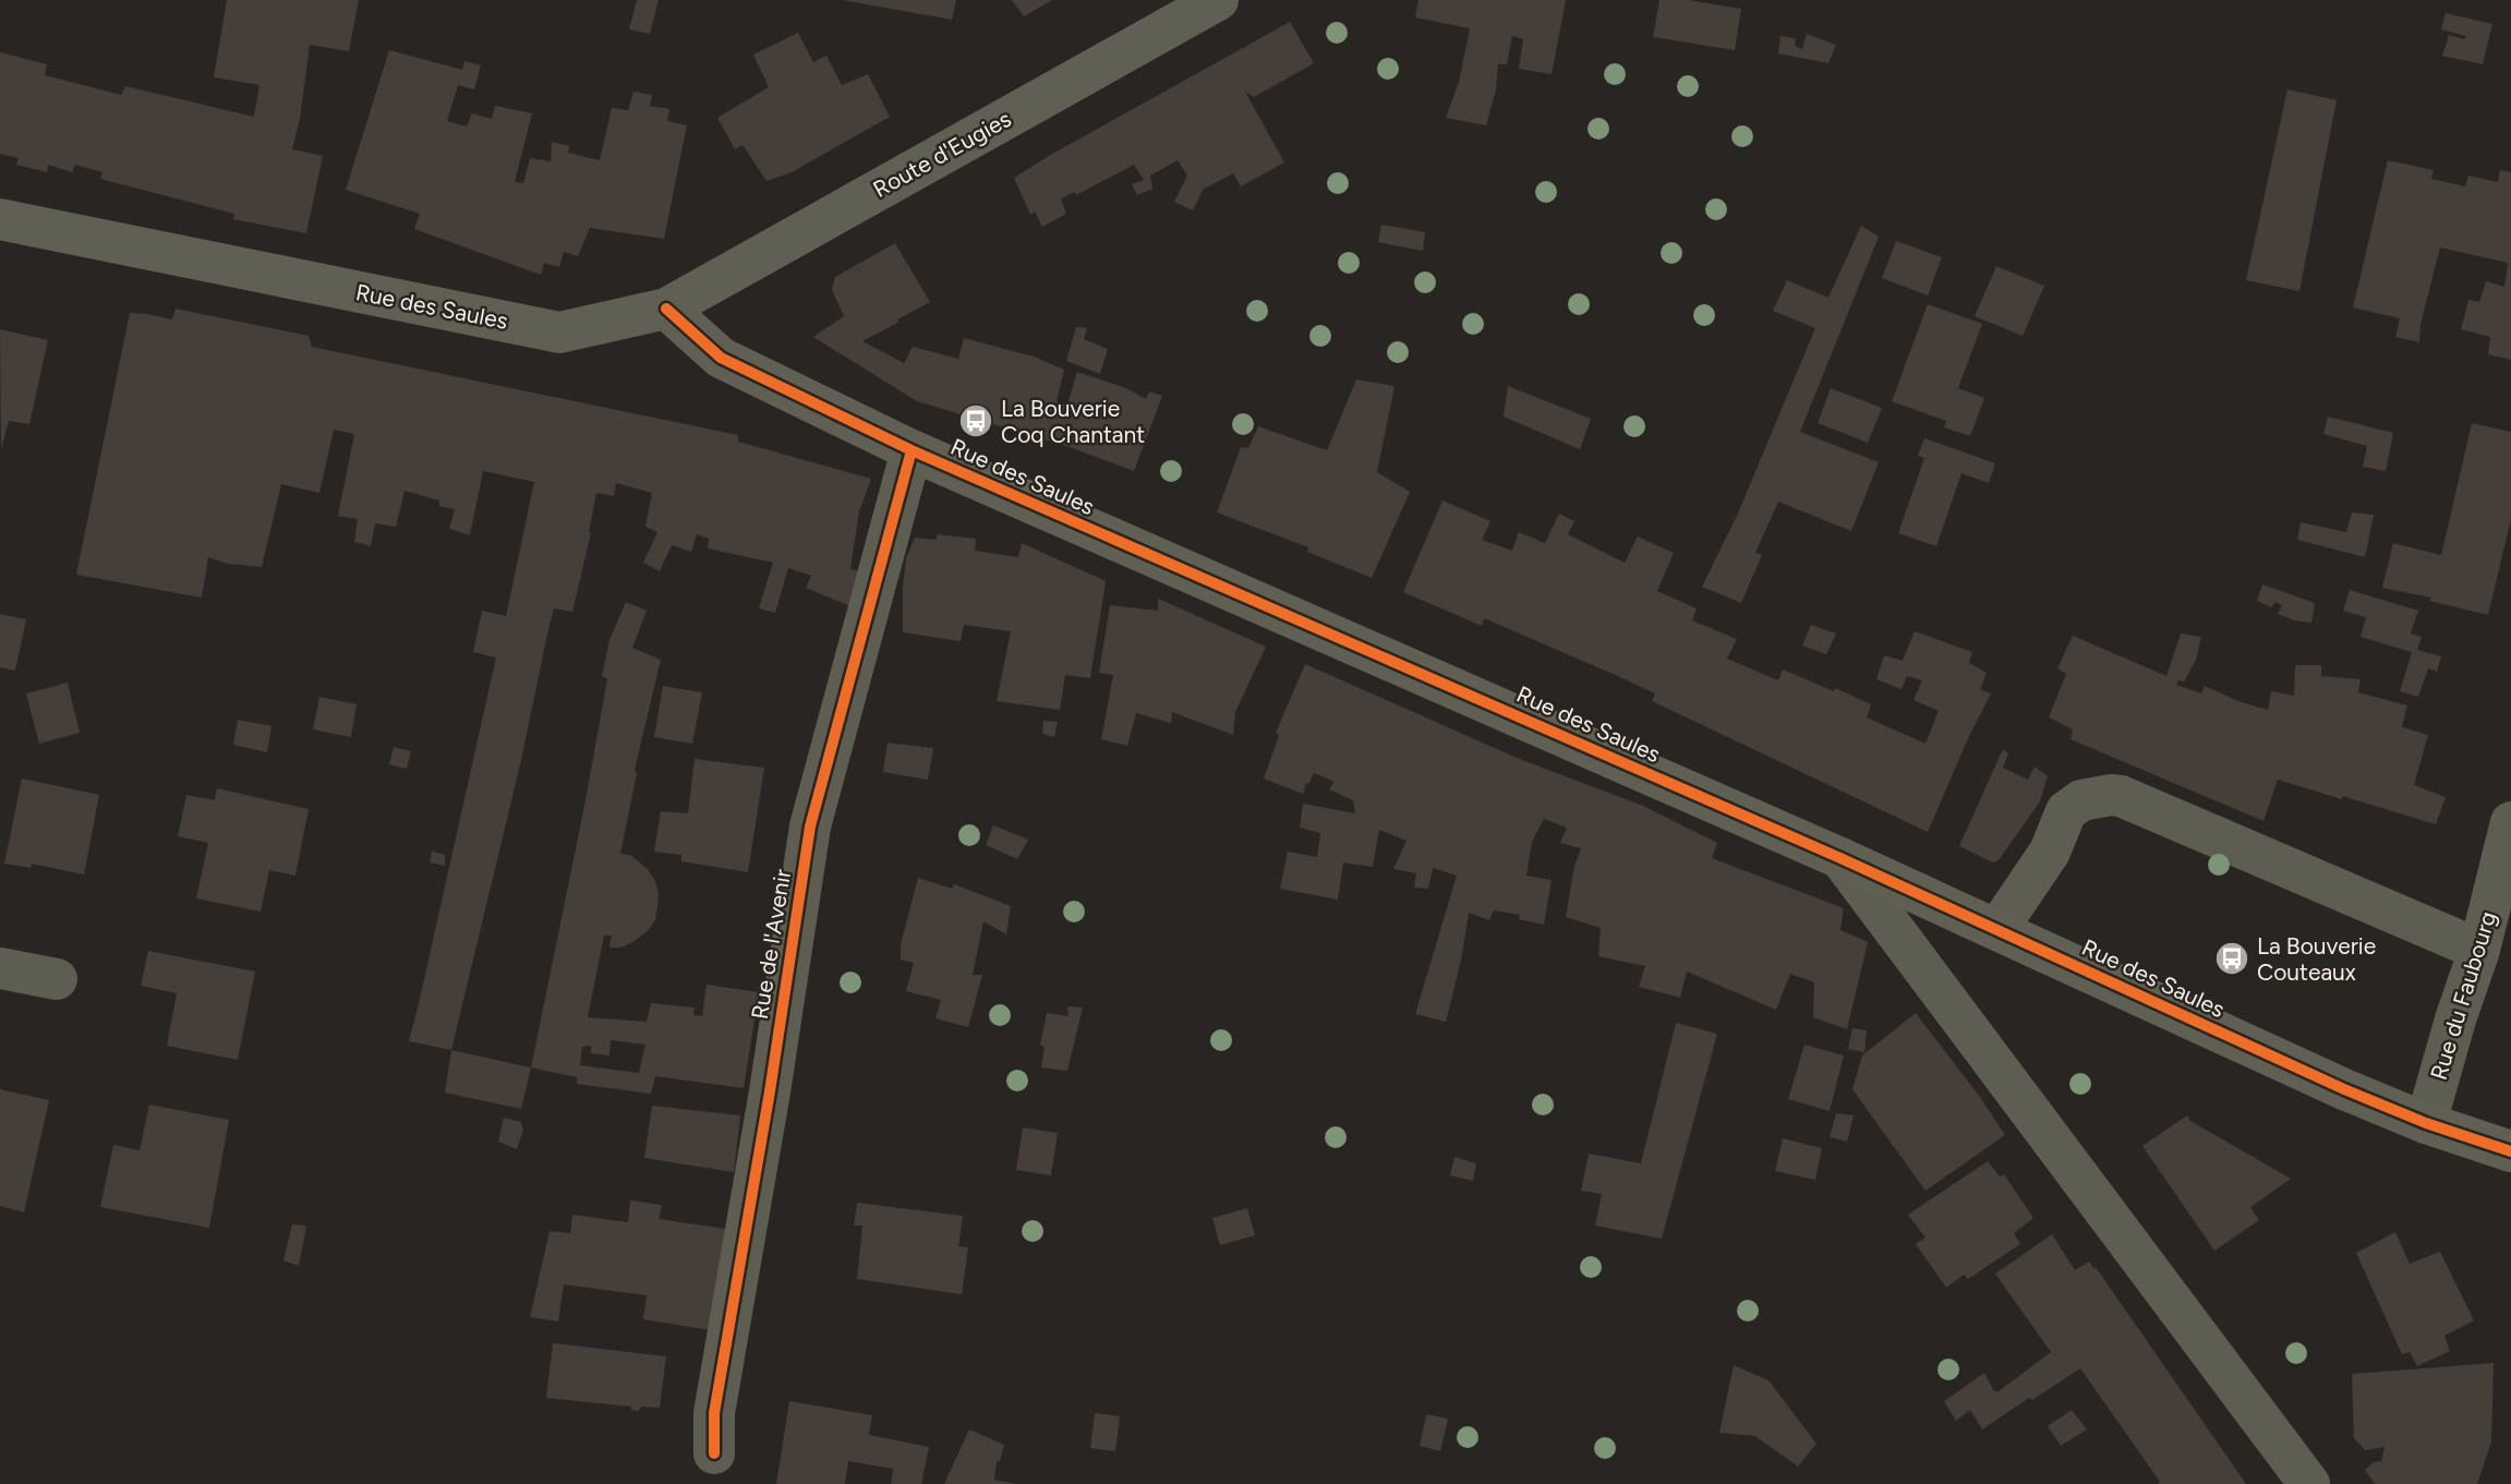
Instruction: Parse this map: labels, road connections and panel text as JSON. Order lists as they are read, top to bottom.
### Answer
{
  "streets": {
    "street": [
      "Route d'Eugies",
      "Rue des Saules",
      "Rue de l'Avenir",
      "Rue du Faubourg"
    ]
  },
  "crossings": [
    ["Route d'Eugies", "Rue des Saules"],
    ["Rue des Saules", "Rue de l'Avenir"],
    ["Rue des Saules", "Rue du Faubourg"]
  ],
  "places": {
    "bus stop": ["La Bouverie Coq Chantant", "La Bouverie Couteaux"]
  }
}
